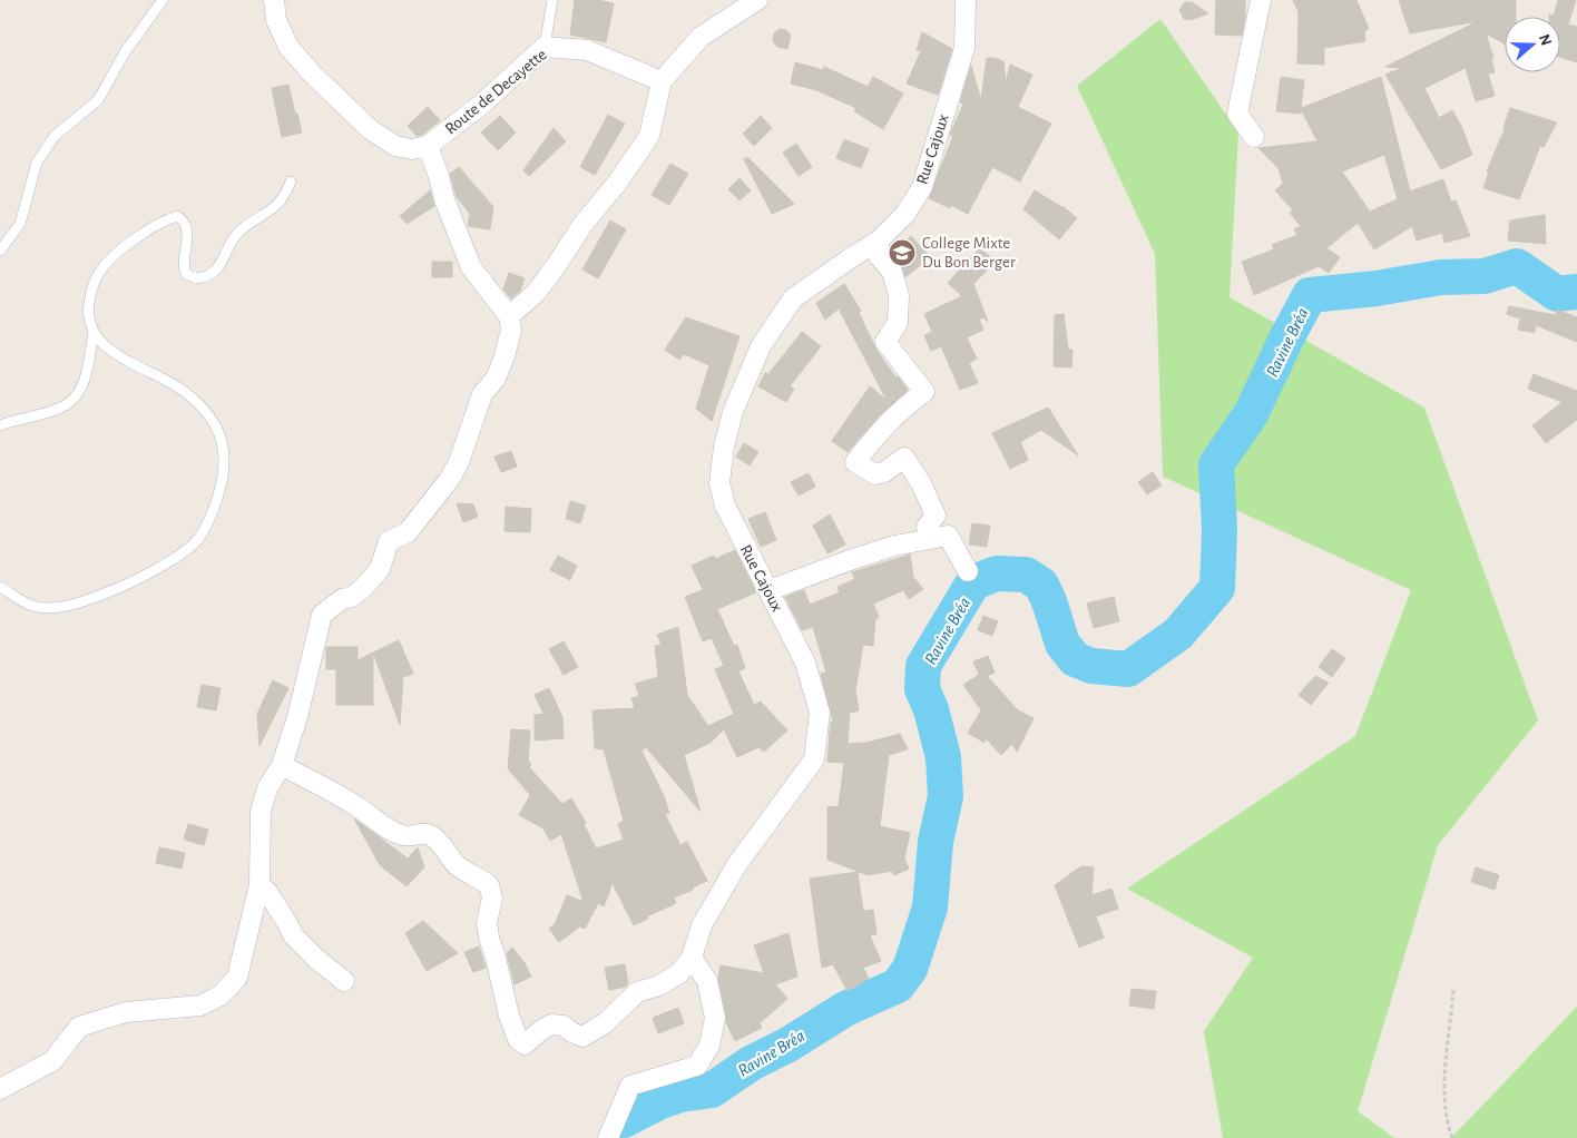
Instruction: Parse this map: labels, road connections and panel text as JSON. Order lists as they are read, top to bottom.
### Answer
{
  "streets": {
    "street": ["Route de Decayette", "Rue Cajoux"]
  },
  "water": ["Ravine Bréa"],
  "places": {
    "school or university": ["College Mixte Du Bon Berger"]
  },
  "north": "right"
}
